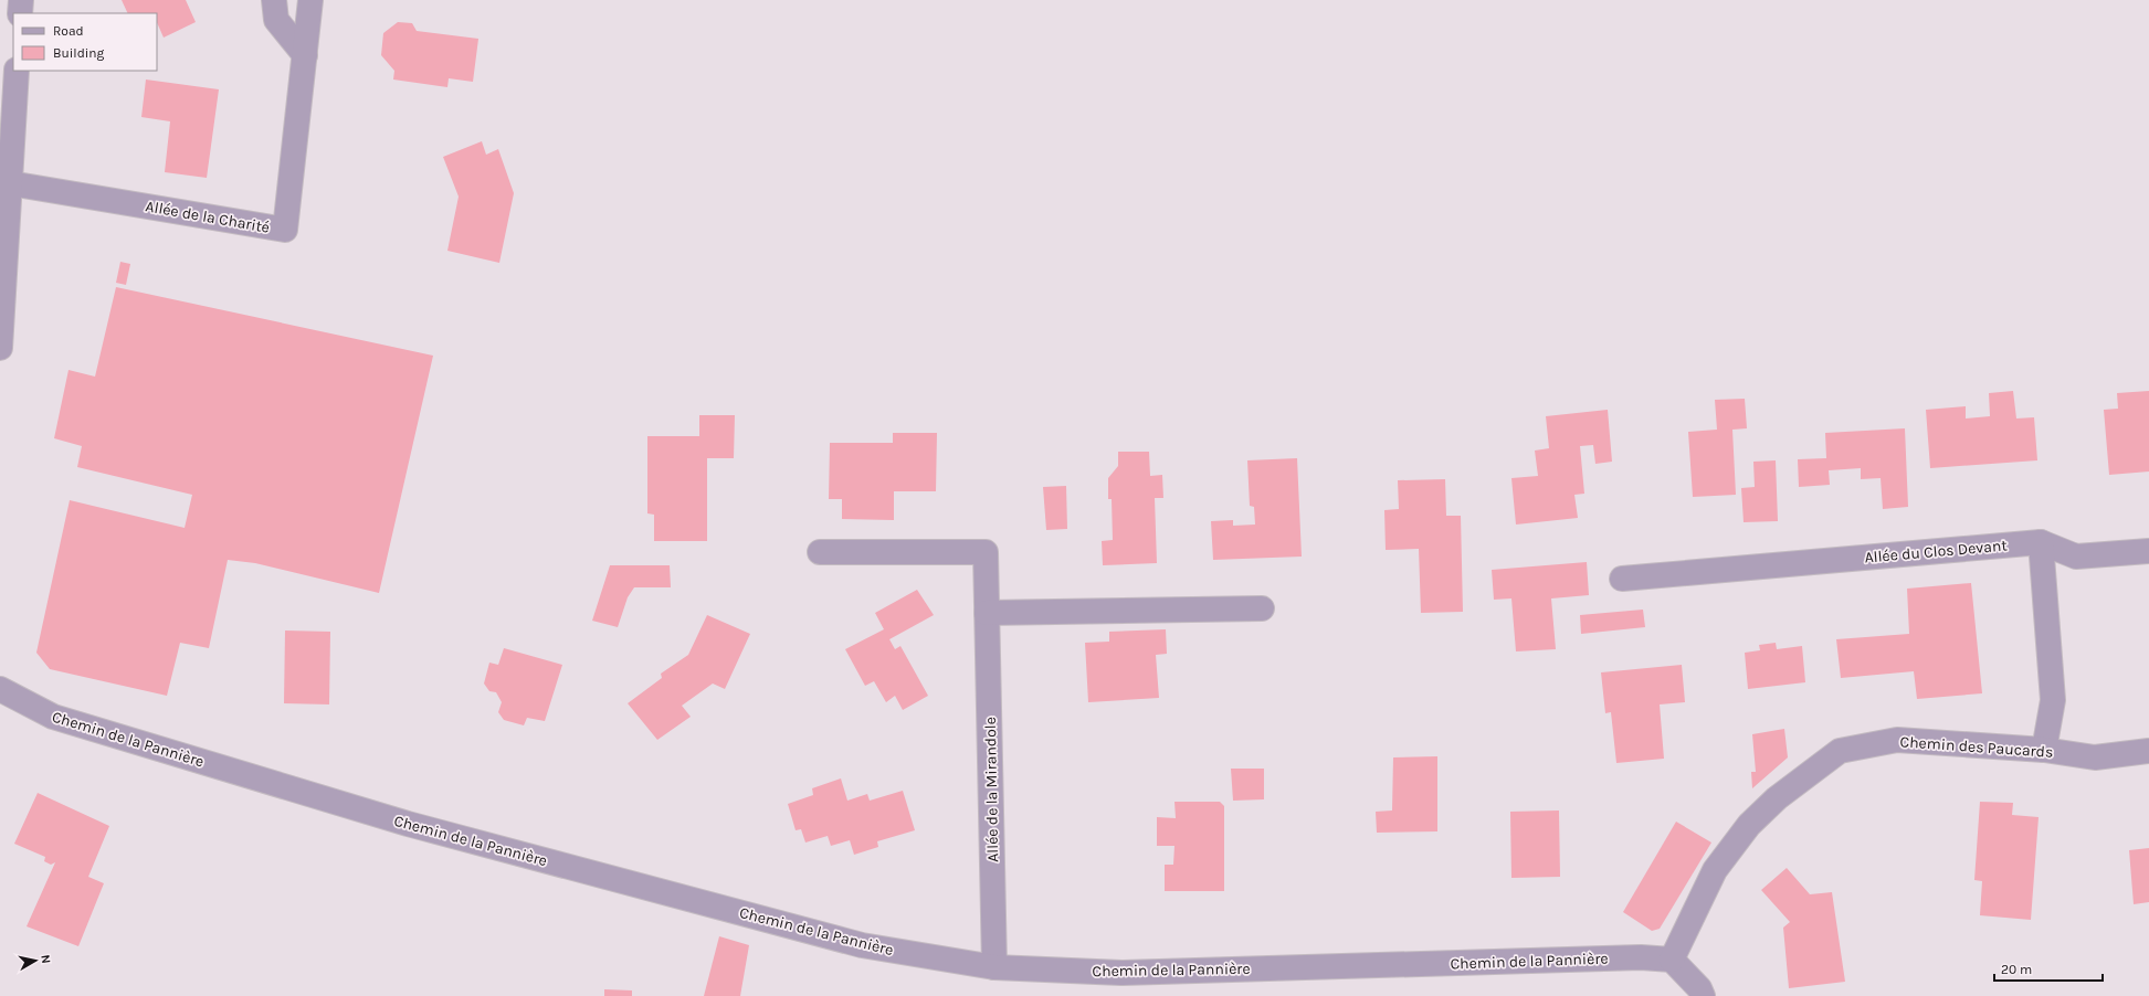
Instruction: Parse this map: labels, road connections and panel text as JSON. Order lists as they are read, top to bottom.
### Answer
{
  "streets": {
    "street": [
      "Allée de la Charité",
      "Allée du Clos Devant",
      "Chemin de la Pannière",
      "Chemin des Paucards",
      "Allée de la Mirandole"
    ]
  },
  "crossings": [
    ["Chemin de la Pannière", "Chemin des Paucards"],
    ["Chemin de la Pannière", "Allée de la Mirandole"]
  ],
  "legend": ["Road", "Building"],
  "scale_bar": "20 m",
  "north": "right"
}
